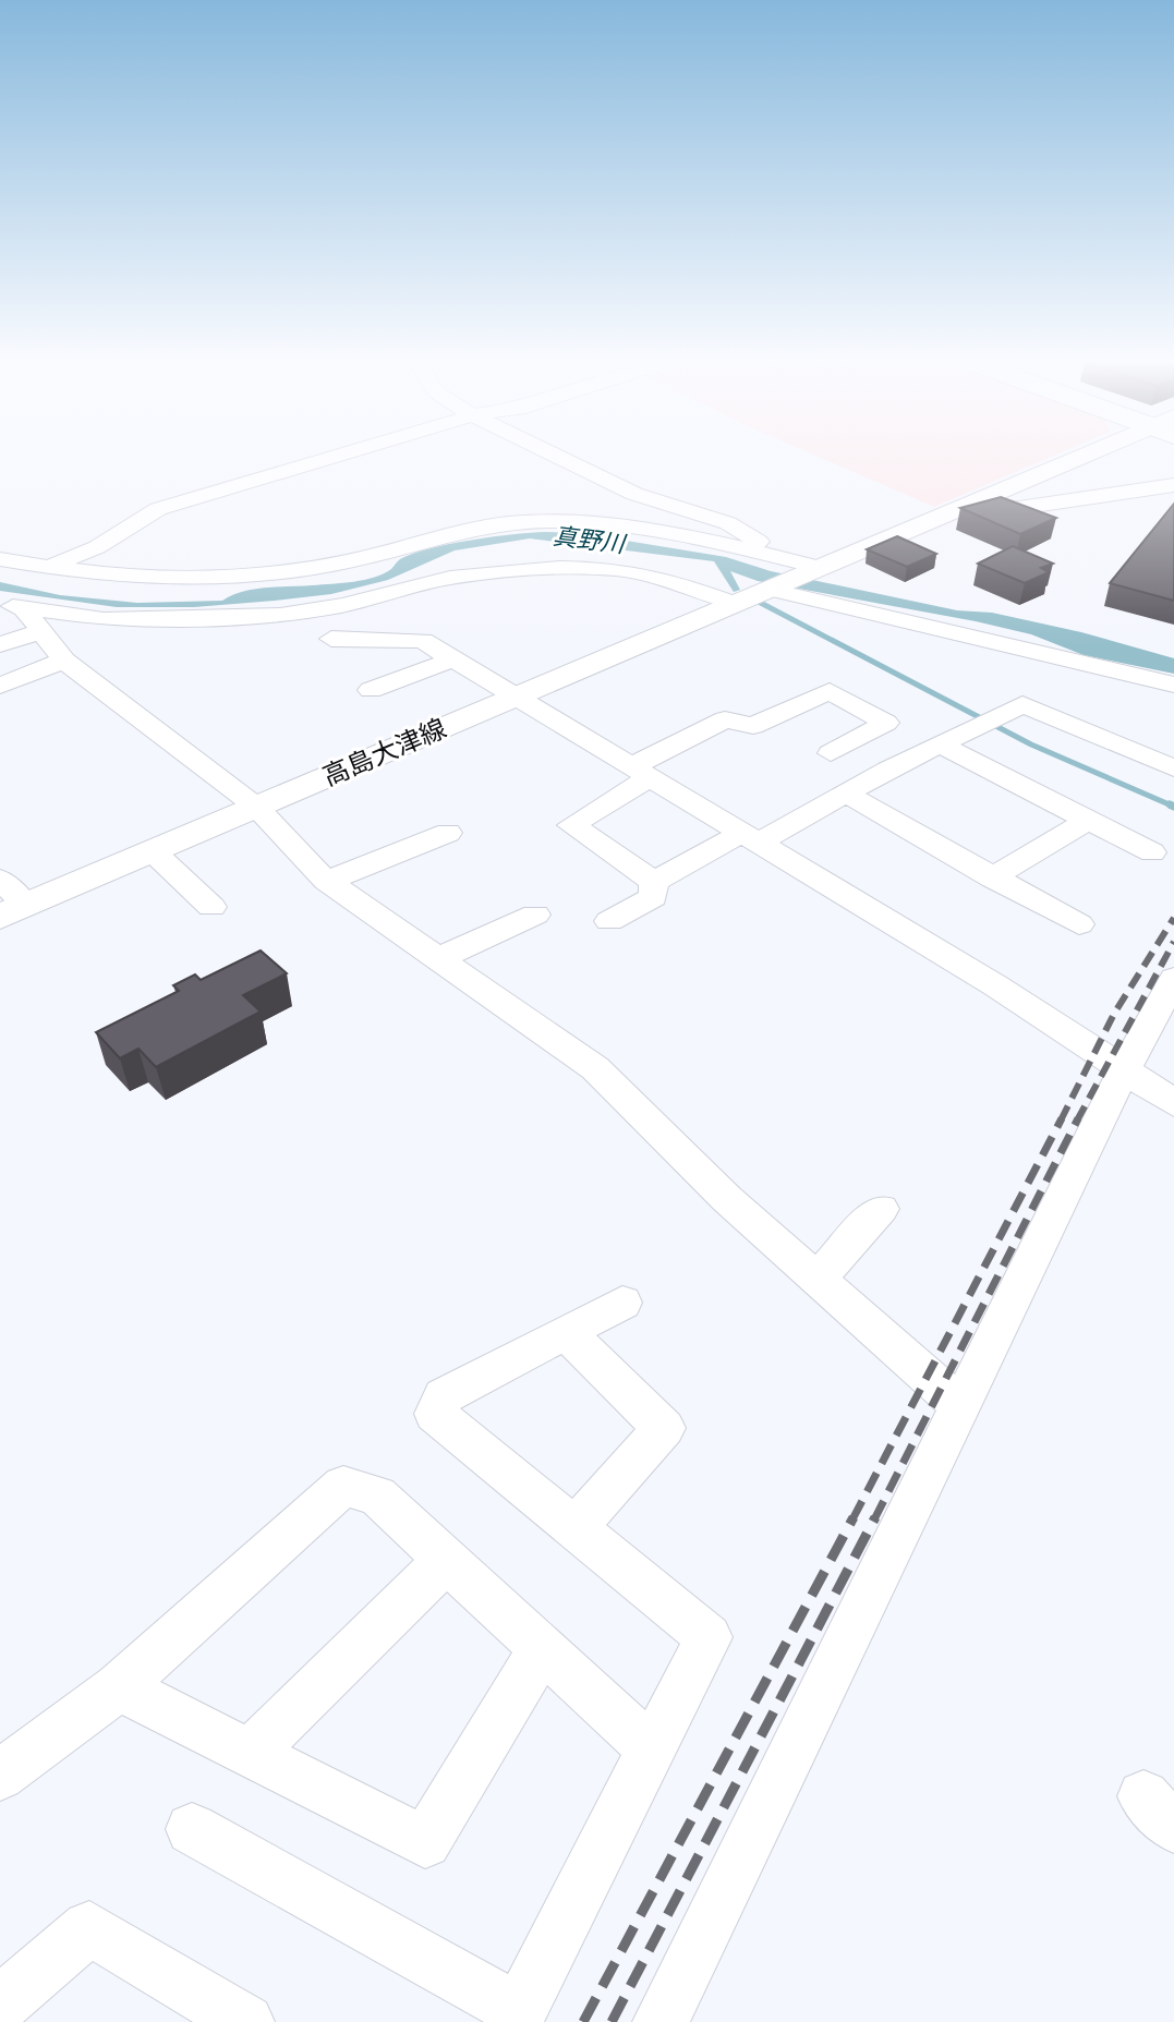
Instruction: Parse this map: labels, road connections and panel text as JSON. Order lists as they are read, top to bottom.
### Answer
{
  "streets": {
    "main road": ["高島大津線"]
  },
  "water": ["真野川"]
}
